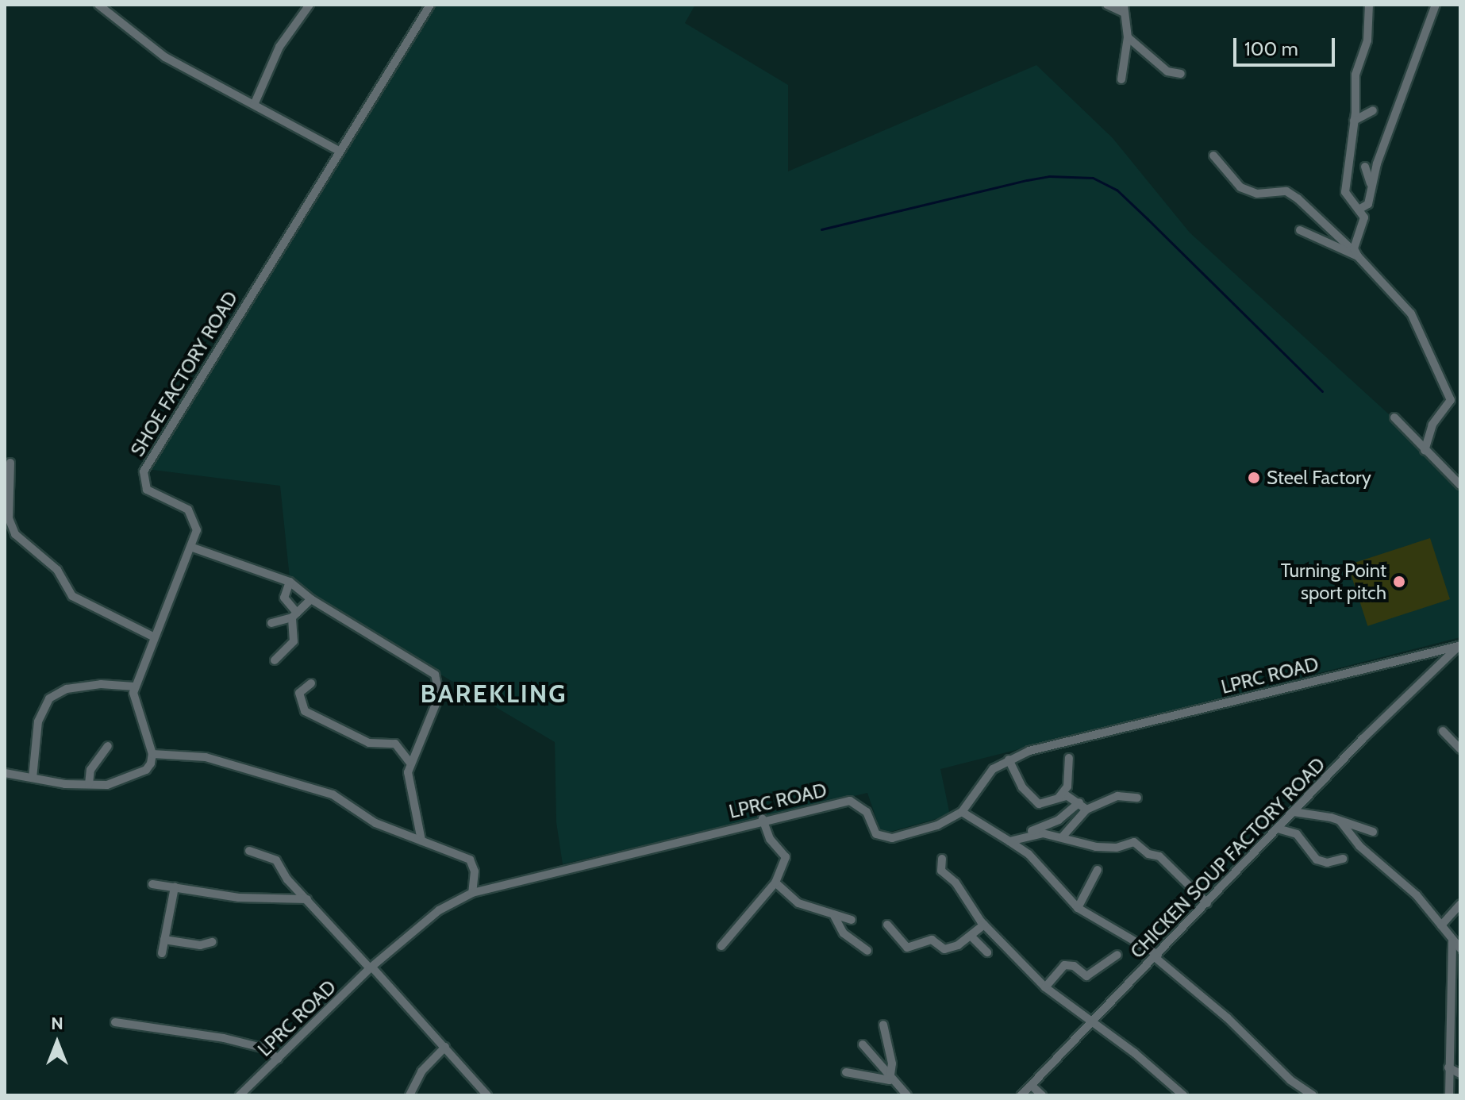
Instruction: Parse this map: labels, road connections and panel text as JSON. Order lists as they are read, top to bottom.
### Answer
{
  "streets": {
    "street": ["SHOE FACTORY ROAD", "LPRC ROAD", "CHICKEN SOUP FACTORY ROAD"]
  },
  "crossings": [
    ["LPRC ROAD", "CHICKEN SOUP FACTORY ROAD"]
  ],
  "districts": ["BAREKLING"],
  "places": ["Steel Factory", "Turning Point sport pitch"],
  "scale_bar": "100 m",
  "north": "top"
}
